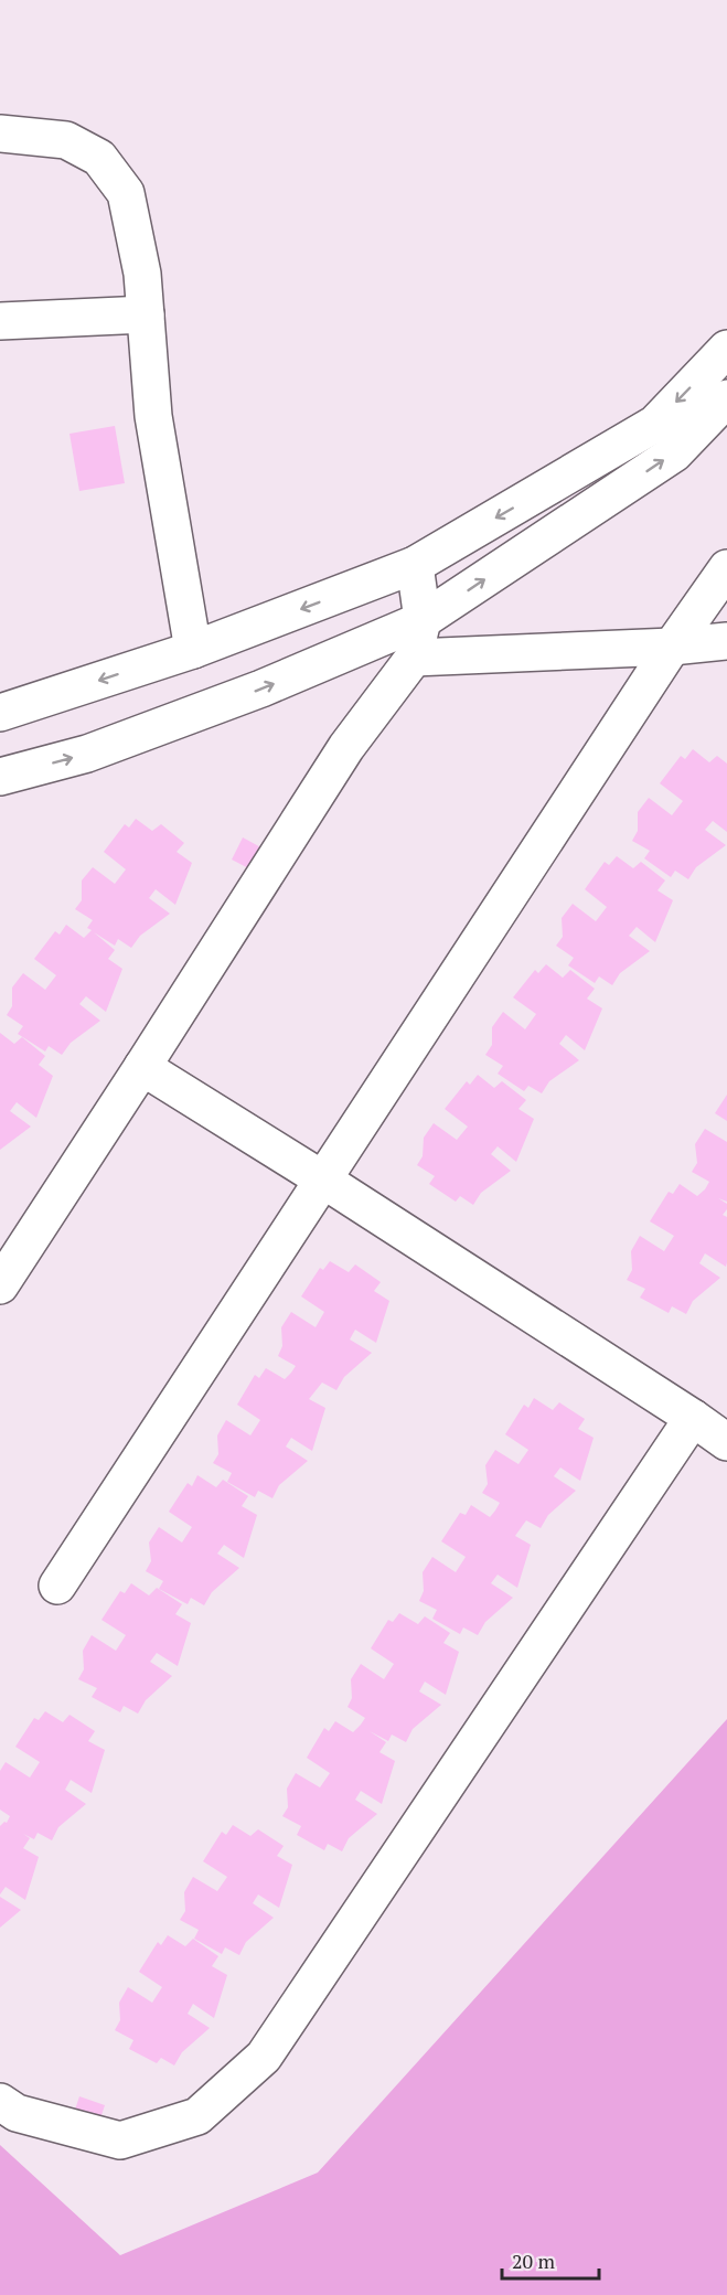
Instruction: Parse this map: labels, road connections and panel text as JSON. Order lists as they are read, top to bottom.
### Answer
{
  "scale_bar": "20 m"
}
